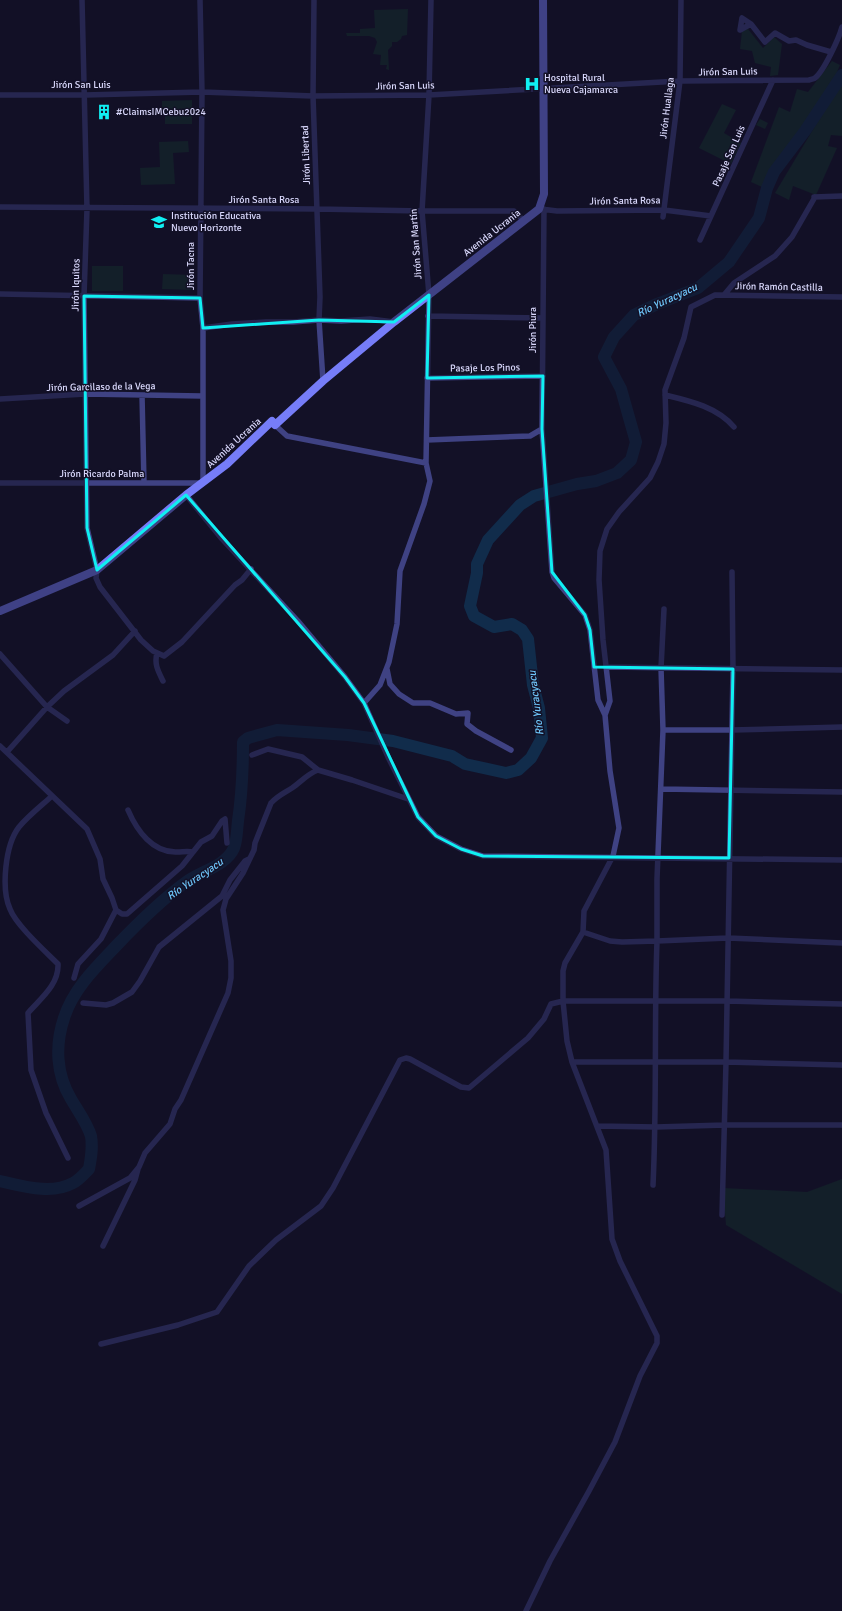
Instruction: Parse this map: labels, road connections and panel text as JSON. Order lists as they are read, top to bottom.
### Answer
{
  "streets": {
    "main road": ["Avenida Ucrania", "Jirón Piura"],
    "street": [
      "Jirón San Luis",
      "Jirón Huallaga",
      "Jirón Libertad",
      "Pasaje San Luis",
      "Jirón Santa Rosa",
      "Jirón San Martín",
      "Jirón Tacna",
      "Jirón Iquitos",
      "Jirón Ramón Castilla",
      "Pasaje Los Pinos",
      "Jirón Garcilaso de la Vega",
      "Jirón Ricardo Palma"
    ]
  },
  "crossings": [
    ["Jirón San Luis", "Jirón Huallaga"],
    ["Jirón San Luis", "Jirón Libertad"],
    ["Jirón San Luis", "Pasaje San Luis"],
    ["Jirón San Luis", "Jirón San Martín"],
    ["Jirón San Luis", "Jirón Tacna"],
    ["Jirón San Luis", "Jirón Iquitos"],
    ["Jirón San Luis", "Jirón Piura"],
    ["Jirón Huallaga", "Jirón Santa Rosa"],
    ["Jirón Libertad", "Jirón Santa Rosa"],
    ["Jirón Libertad", "Avenida Ucrania"],
    ["Pasaje San Luis", "Jirón Santa Rosa"],
    ["Jirón Santa Rosa", "Avenida Ucrania"],
    ["Jirón Santa Rosa", "Jirón San Martín"],
    ["Jirón Santa Rosa", "Jirón Tacna"],
    ["Jirón Santa Rosa", "Jirón Iquitos"],
    ["Jirón Santa Rosa", "Jirón Piura"],
    ["Avenida Ucrania", "Jirón San Martín"],
    ["Avenida Ucrania", "Jirón Tacna"],
    ["Avenida Ucrania", "Jirón Iquitos"],
    ["Avenida Ucrania", "Jirón Piura"],
    ["Avenida Ucrania", "Jirón Ricardo Palma"],
    ["Jirón San Martín", "Pasaje Los Pinos"],
    ["Jirón Tacna", "Jirón Garcilaso de la Vega"],
    ["Jirón Tacna", "Jirón Ricardo Palma"],
    ["Jirón Iquitos", "Jirón Garcilaso de la Vega"],
    ["Jirón Iquitos", "Jirón Ricardo Palma"],
    ["Jirón Piura", "Pasaje Los Pinos"]
  ],
  "water": ["Río Yuracyacu"],
  "places": {
    "hospital": ["Hospital Rural Nueva Cajamarca"],
    "building": ["#ClaimsIMCebu2024"],
    "school or university": ["Institución Educativa Nuevo Horizonte"]
  }
}
